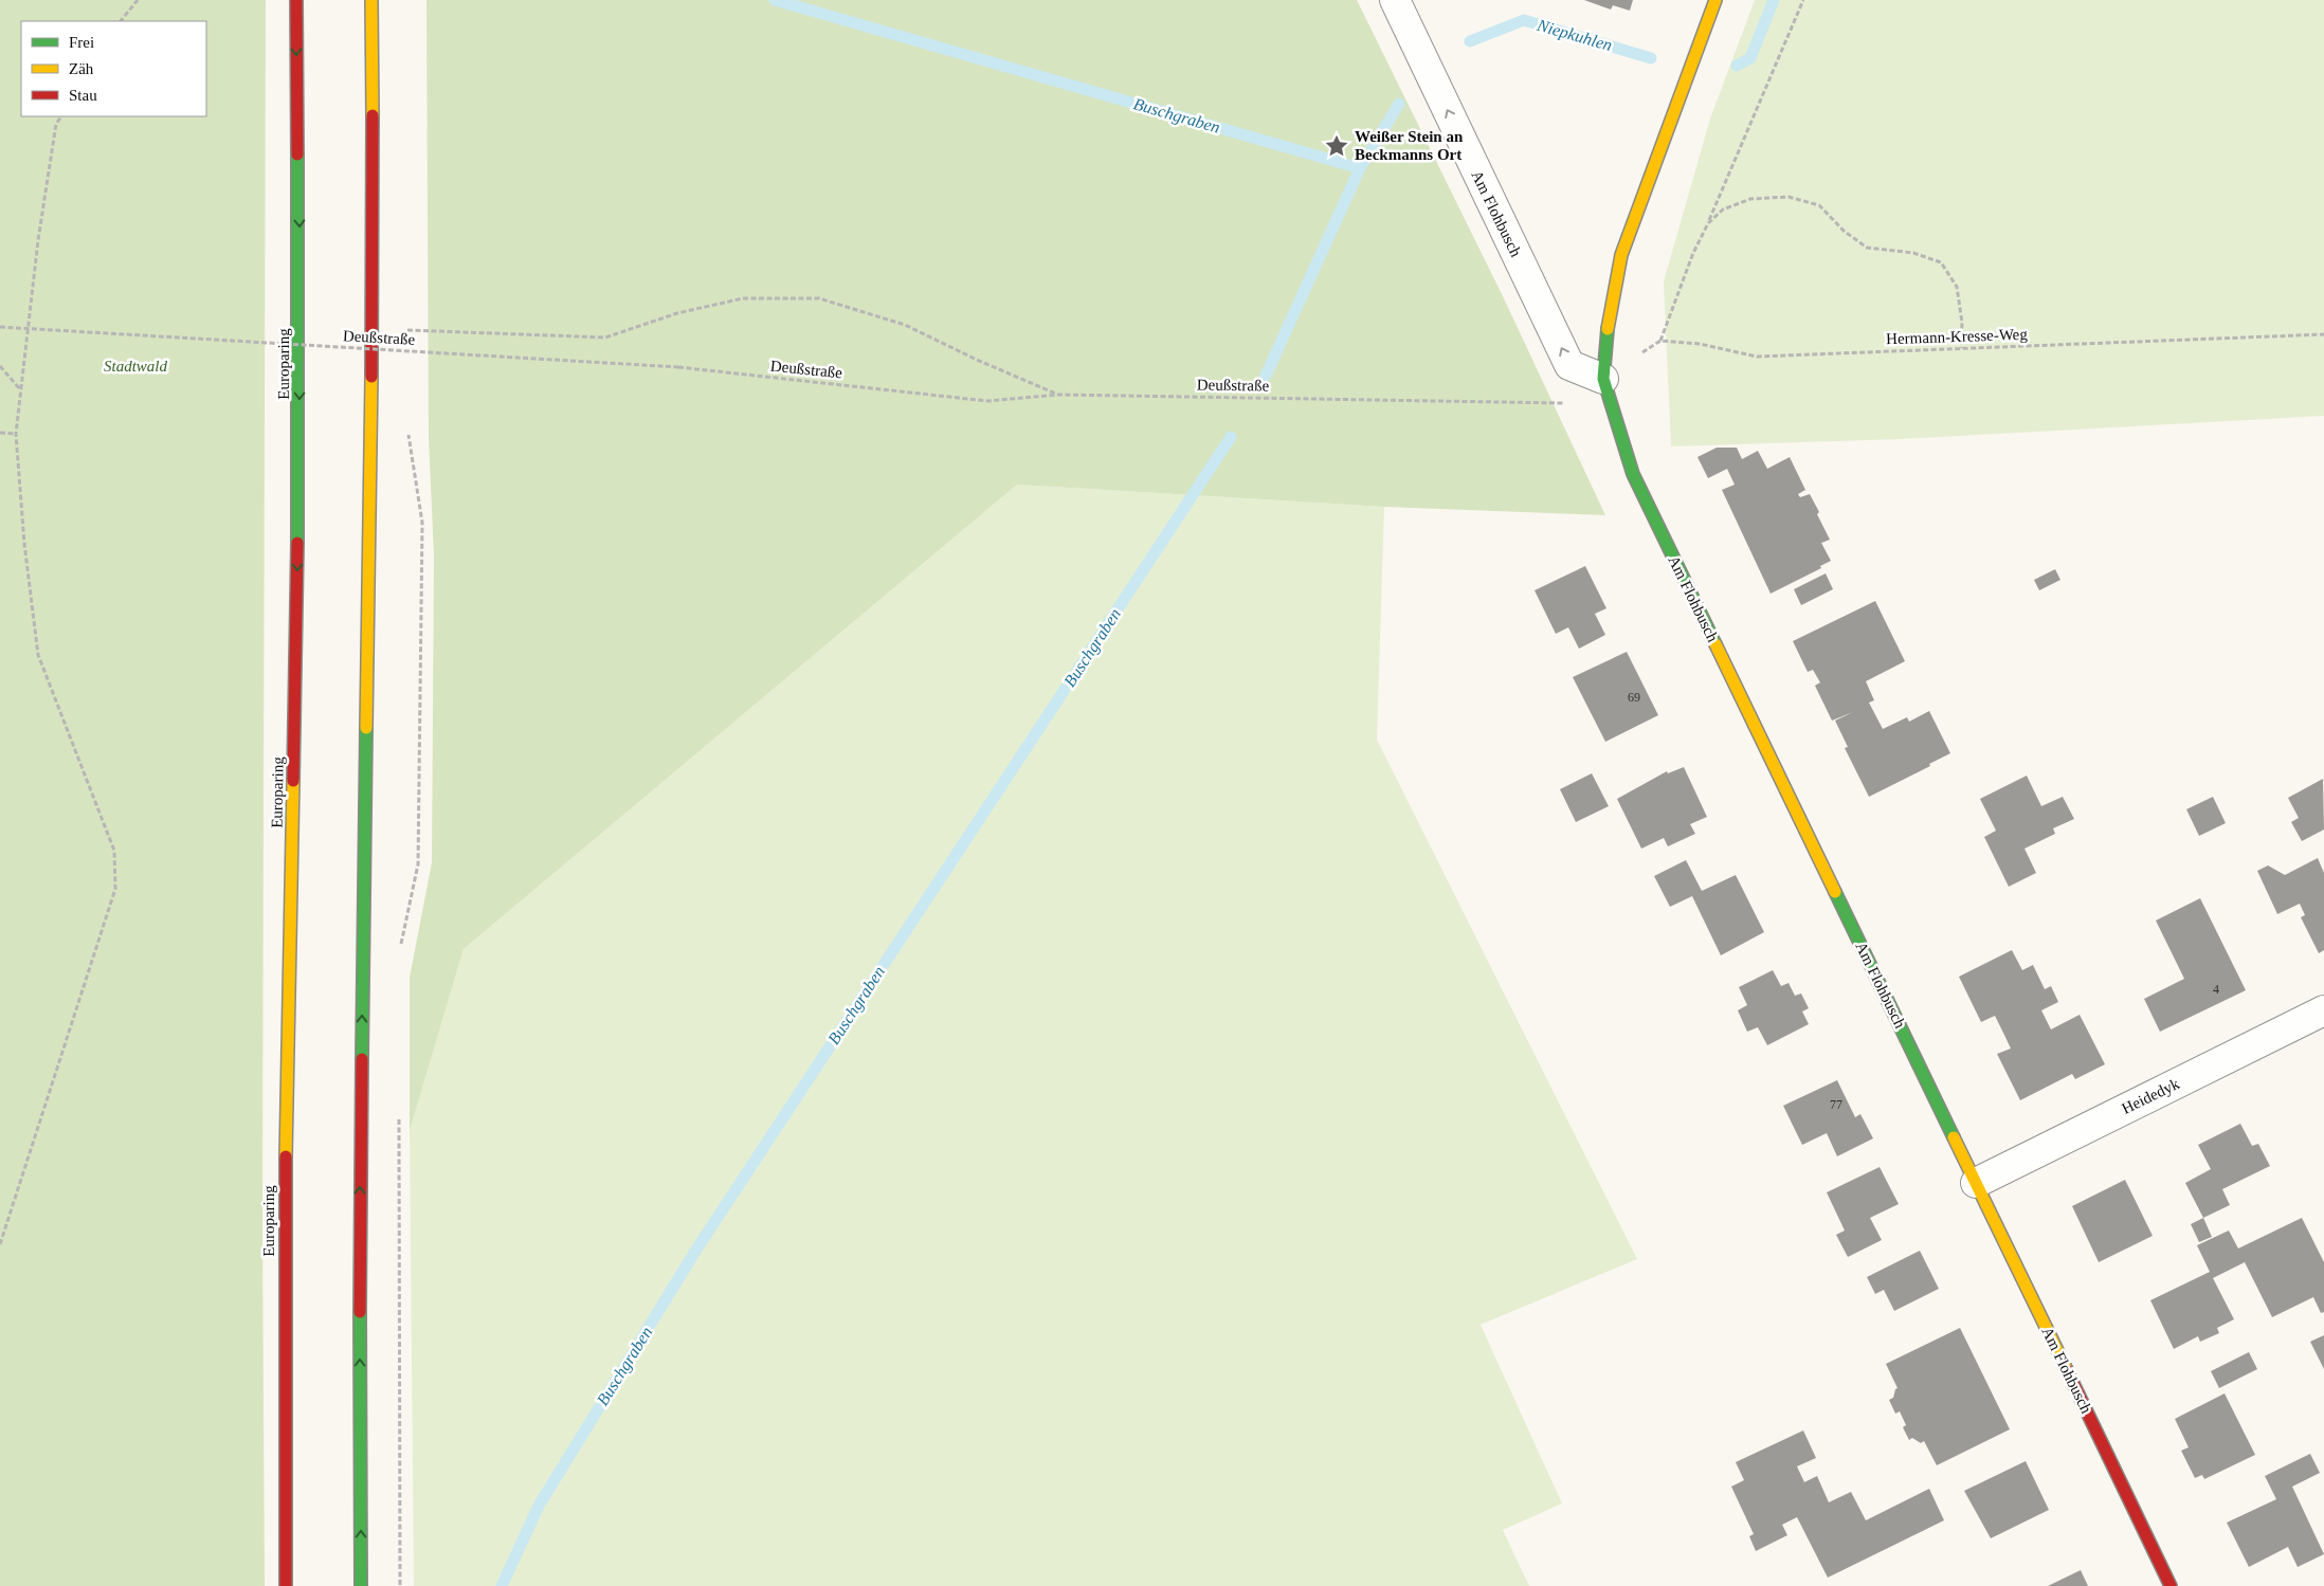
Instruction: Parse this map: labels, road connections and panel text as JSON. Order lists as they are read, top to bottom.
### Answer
{
  "streets": {
    "main road": ["Am Flohbusch", "Europaring"],
    "street": ["Heidedyk"],
    "path": ["Hermann-Kresse-Weg", "Deußstraße"]
  },
  "crossings": [
    ["Am Flohbusch", "Deußstraße"],
    ["Am Flohbusch", "Heidedyk"]
  ],
  "water": ["Niepkuhlen", "Buschgraben"],
  "parks": ["Stadtwald"],
  "places": {
    "place": ["Weißer Stein an Beckmanns Ort"]
  },
  "house_numbers": ["69", "4", "77"],
  "legend": ["Frei", "Zäh", "Stau"]
}
